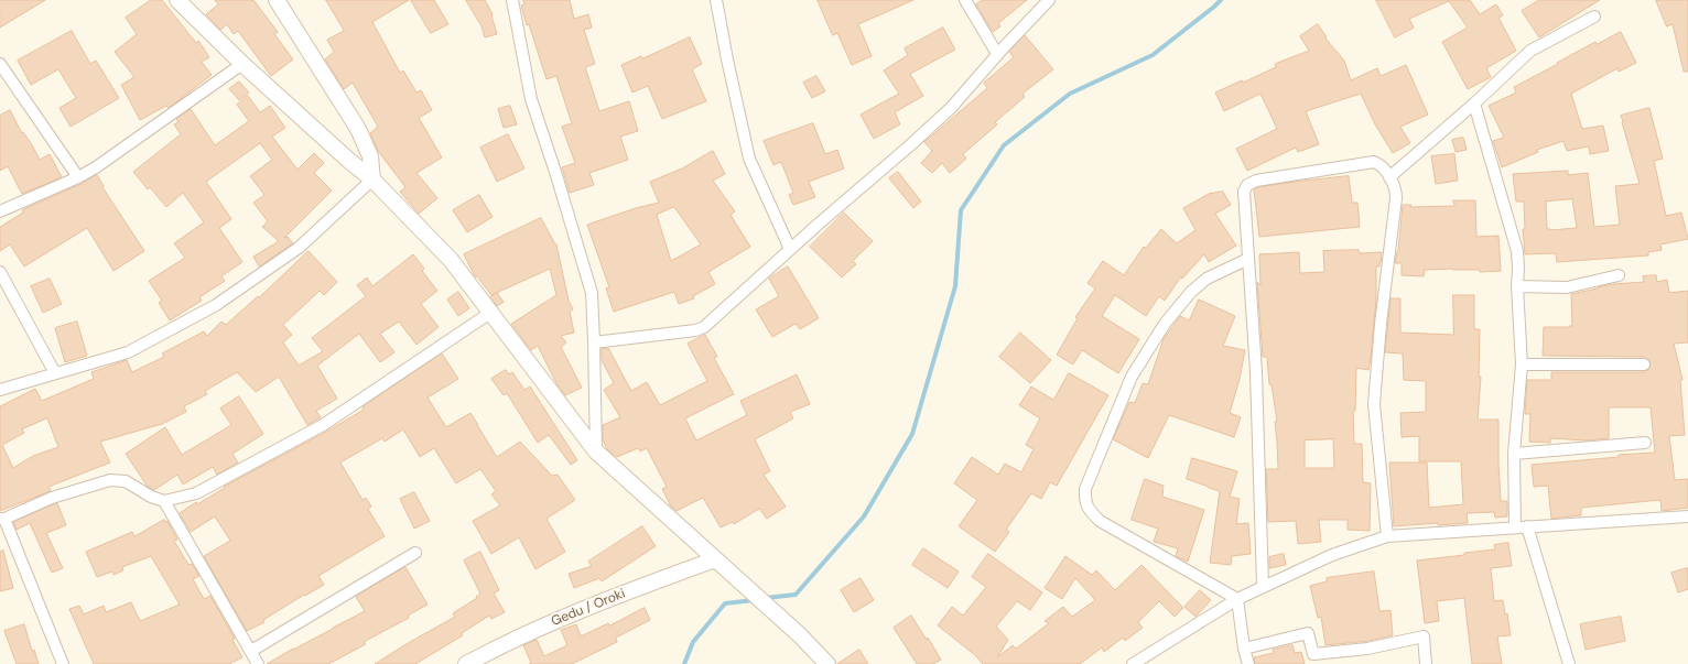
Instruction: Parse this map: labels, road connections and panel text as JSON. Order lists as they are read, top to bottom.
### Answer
{
  "streets": {
    "street": ["Gedu / Oroki"]
  }
}
